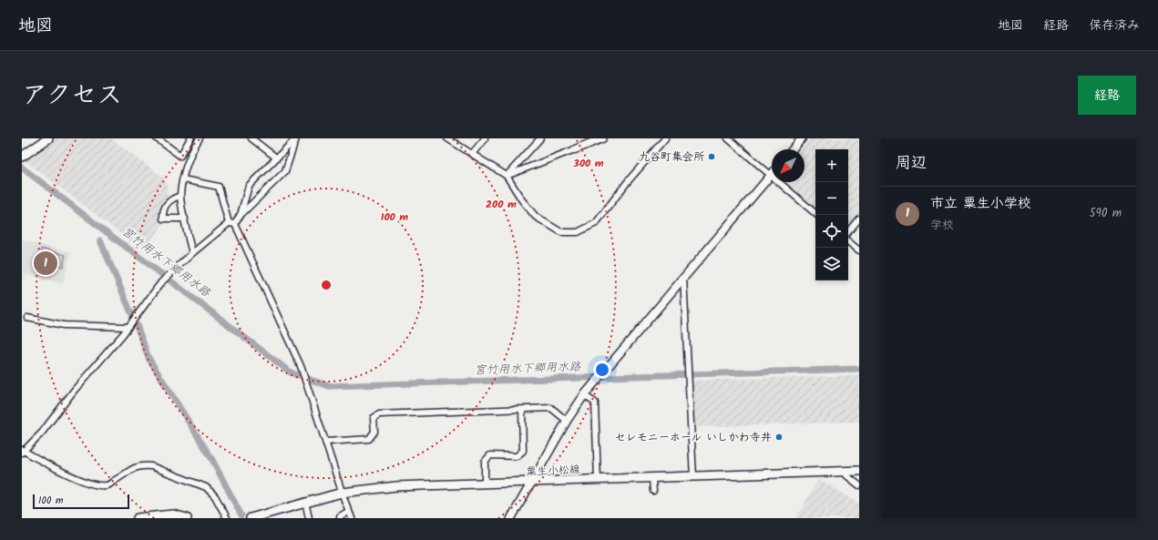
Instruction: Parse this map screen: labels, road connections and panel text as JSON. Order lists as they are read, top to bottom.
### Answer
{
  "streets": {
    "main road": ["粟生小松線"]
  },
  "water": ["宮竹用水下郷用水路"],
  "places": ["九谷町集会所", "セレモニーホール いしかわ寺井"],
  "scale_bar": "100 m",
  "north": "bottom left",
  "page": {
    "header": "地図",
    "nav": ["地図", "経路", "保存済み"],
    "title": "アクセス",
    "buttons": "経路",
    "heading": "周辺",
    "map_buttons": ["+", "−"],
    "list": [
      {
        "mark": "1",
        "name": "市立 粟生小学校",
        "note": "学校",
        "value": "590 m"
      }
    ],
    "pins": "1",
    "scale": "100 m"
  },
  "rings": ["300 m", "200 m", "100 m"]
}
